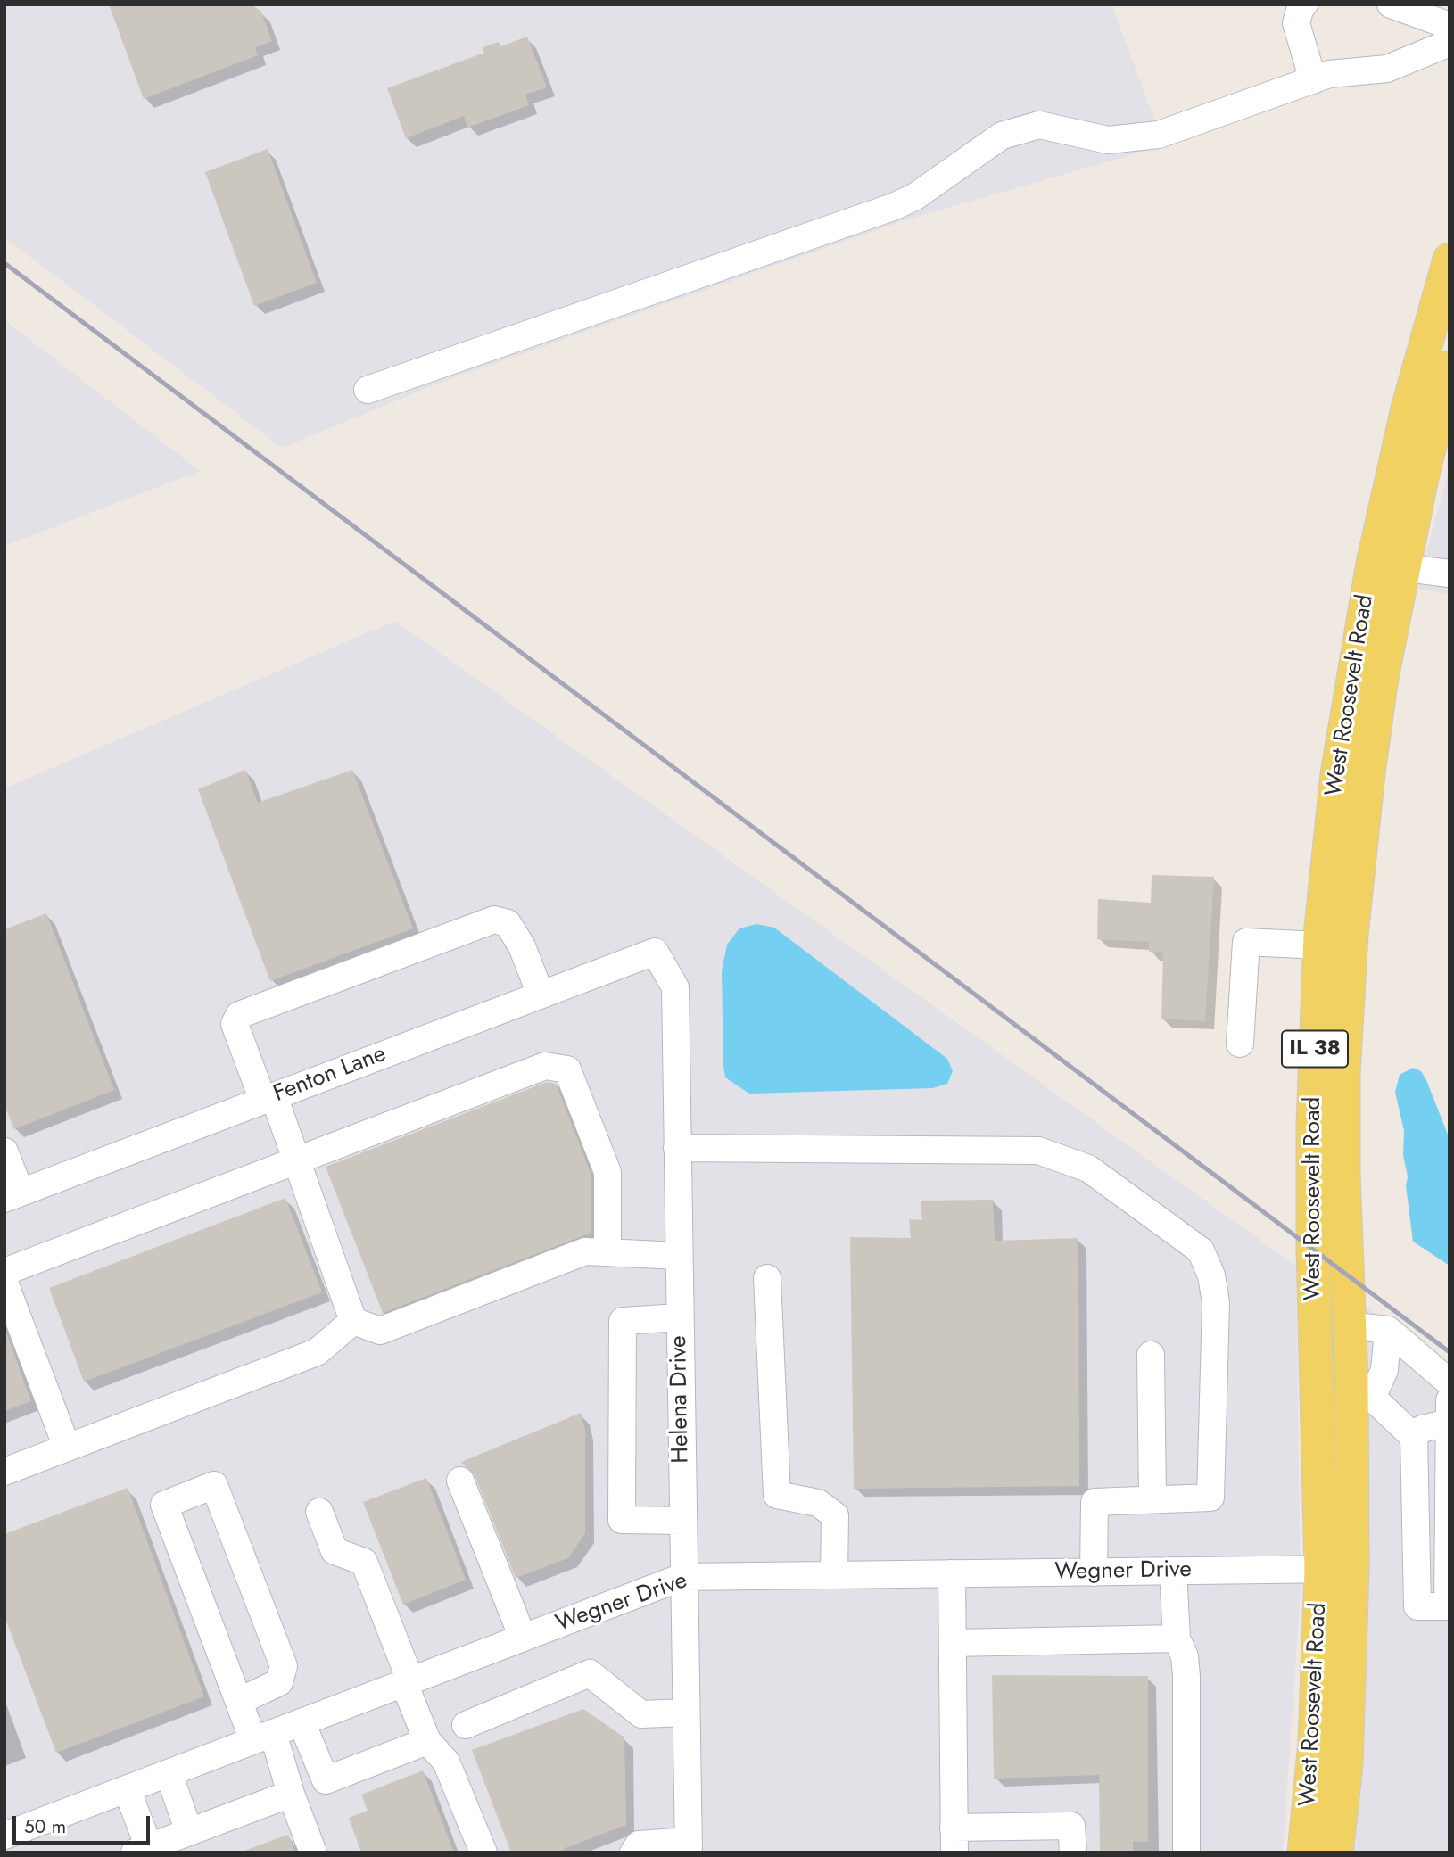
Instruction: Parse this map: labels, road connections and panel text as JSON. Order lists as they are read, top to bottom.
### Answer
{
  "streets": {
    "main road": ["West Roosevelt Road", "IL 38"],
    "street": ["Fenton Lane", "Helena Drive", "Wegner Drive"]
  },
  "crossings": [
    ["West Roosevelt Road", "Wegner Drive"],
    ["Fenton Lane", "Helena Drive"],
    ["Helena Drive", "Wegner Drive"]
  ],
  "scale_bar": "50 m"
}
